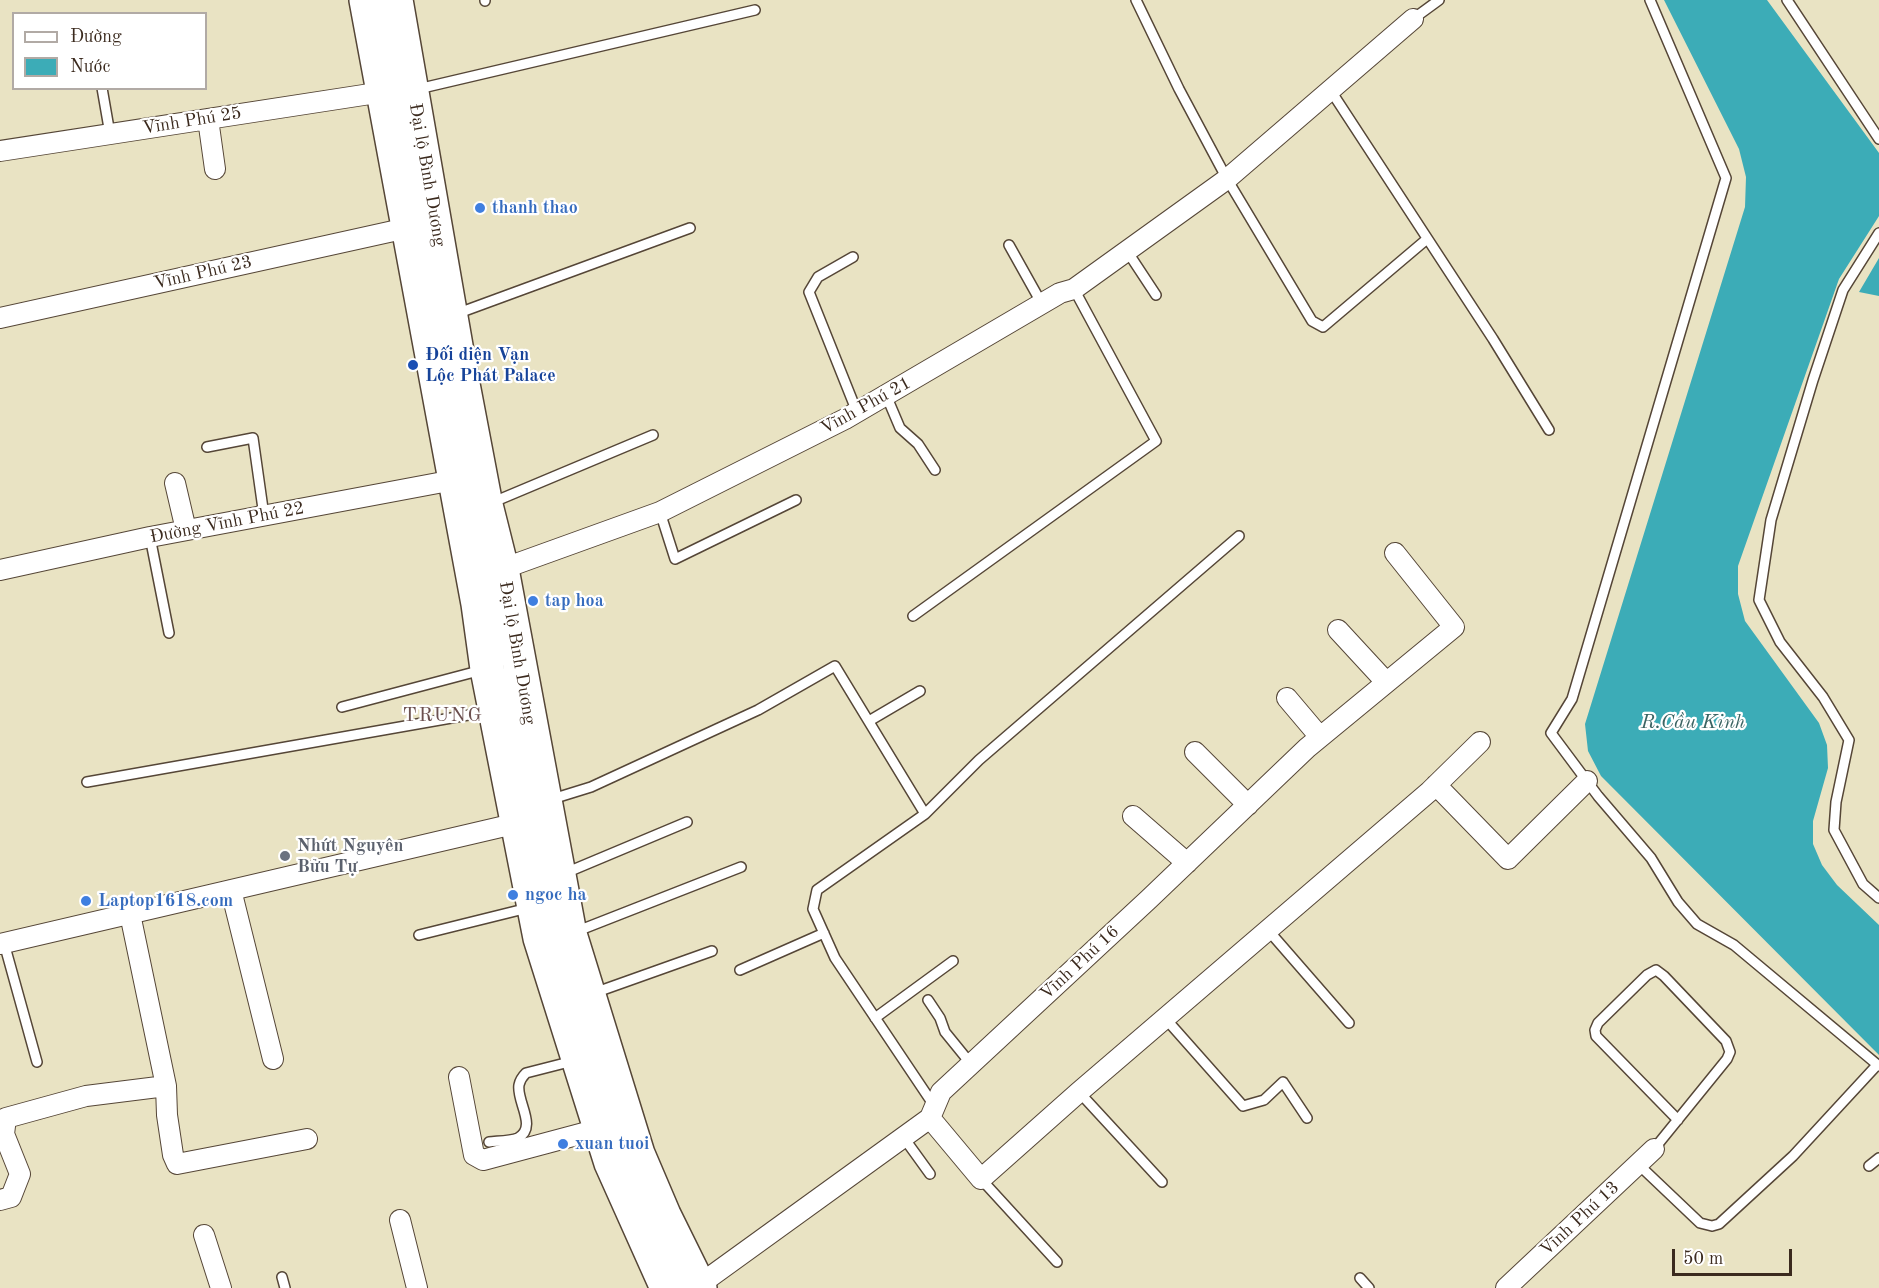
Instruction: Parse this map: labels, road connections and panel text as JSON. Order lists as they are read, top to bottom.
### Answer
{
  "streets": {
    "highway": ["Đại lộ Bình Dương"],
    "street": [
      "Vĩnh Phú 25",
      "Vĩnh Phú 23",
      "Vĩnh Phú 21",
      "Đường Vĩnh Phú 22",
      "Vĩnh Phú 16",
      "Vĩnh Phú 13"
    ]
  },
  "crossings": [
    ["Vĩnh Phú 25", "Đại lộ Bình Dương"],
    ["Đại lộ Bình Dương", "Vĩnh Phú 23"],
    ["Đại lộ Bình Dương", "Vĩnh Phú 21"],
    ["Đại lộ Bình Dương", "Đường Vĩnh Phú 22"],
    ["Đại lộ Bình Dương", "Vĩnh Phú 16"]
  ],
  "districts": ["TRUNG"],
  "water": ["R.Cầu Kinh"],
  "places": [
    "thanh thao",
    "Đối diện Vạn Lộc Phát Palace",
    "tap hoa",
    "Nhứt Nguyên Bửu Tự",
    "ngoc ha",
    "Laptop1618.com",
    "xuan tuoi"
  ],
  "legend": ["Đường", "Nước"],
  "scale_bar": "50 m"
}
